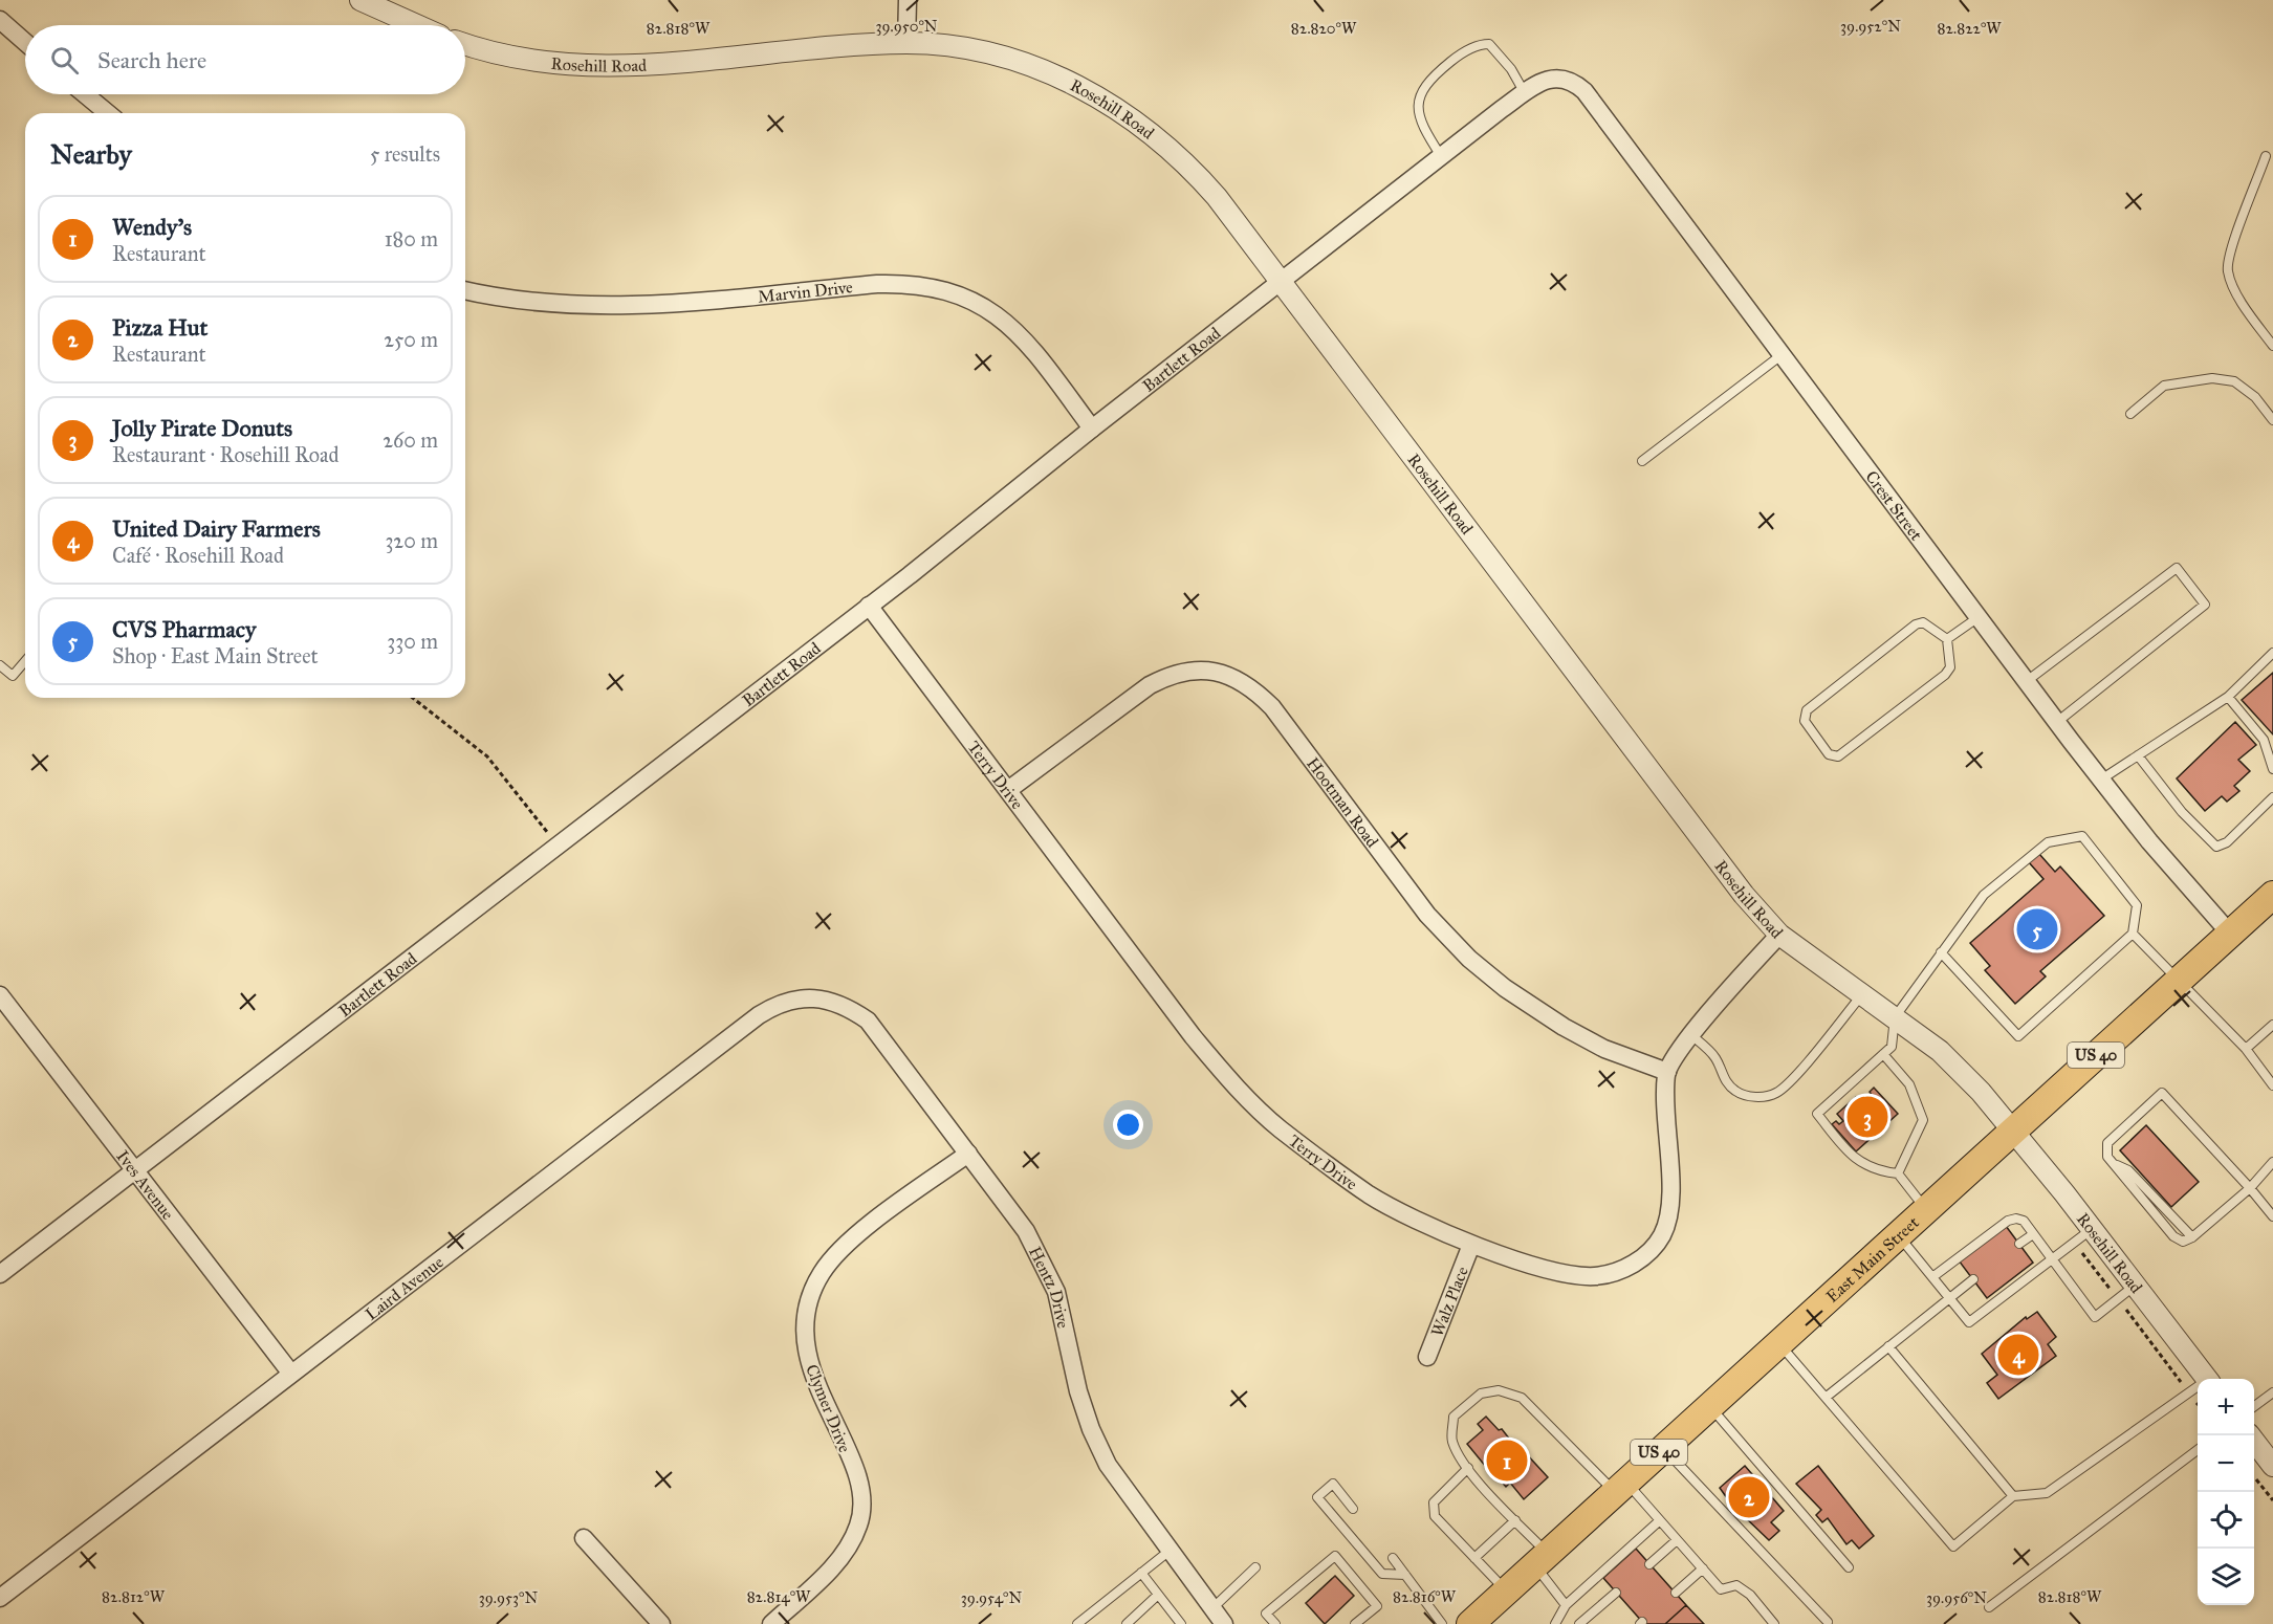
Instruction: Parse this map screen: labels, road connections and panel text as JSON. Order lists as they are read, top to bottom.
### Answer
{
  "streets": {
    "main road": ["US 40", "East Main Street"],
    "street": [
      "Rosehill Road",
      "Marvin Drive",
      "Bartlett Road",
      "Crest Street",
      "Terry Drive",
      "Hootman Road",
      "Ives Avenue",
      "Laird Avenue",
      "Hentz Drive",
      "Walz Place",
      "Clymer Drive"
    ]
  },
  "crossings": [
    ["Rosehill Road", "Bartlett Road"],
    ["Rosehill Road", "East Main Street"],
    ["Marvin Drive", "Bartlett Road"],
    ["Bartlett Road", "Crest Street"],
    ["Bartlett Road", "Terry Drive"],
    ["Bartlett Road", "Ives Avenue"],
    ["Crest Street", "East Main Street"],
    ["Terry Drive", "Hootman Road"],
    ["Terry Drive", "Walz Place"],
    ["Ives Avenue", "Laird Avenue"],
    ["Laird Avenue", "Hentz Drive"],
    ["Hentz Drive", "Clymer Drive"]
  ],
  "page": {
    "search": "Search here",
    "heading": ["Nearby", "5 results"],
    "list": [
      {
        "mark": "1",
        "name": "Wendy's",
        "note": "Restaurant",
        "value": "180 m"
      },
      {
        "mark": "2",
        "name": "Pizza Hut",
        "note": "Restaurant",
        "value": "250 m"
      },
      {
        "mark": "3",
        "name": "Jolly Pirate Donuts",
        "note": "Restaurant · Rosehill Road",
        "value": "260 m"
      },
      {
        "mark": "4",
        "name": "United Dairy Farmers",
        "note": "Café · Rosehill Road",
        "value": "320 m"
      },
      {
        "mark": "5",
        "name": "CVS Pharmacy",
        "note": "Shop · East Main Street",
        "value": "330 m"
      }
    ],
    "pins": [
      "5",
      "3",
      "4",
      "1",
      "2"
    ],
    "map_buttons": ["+", "−"]
  },
  "coordinates": [
    "39.950°N",
    "39.952°N",
    "82.820°W",
    "82.822°W",
    "82.818°W",
    "82.812°W",
    "82.814°W",
    "82.816°W",
    "39.953°N",
    "39.954°N",
    "39.956°N"
  ]
}
